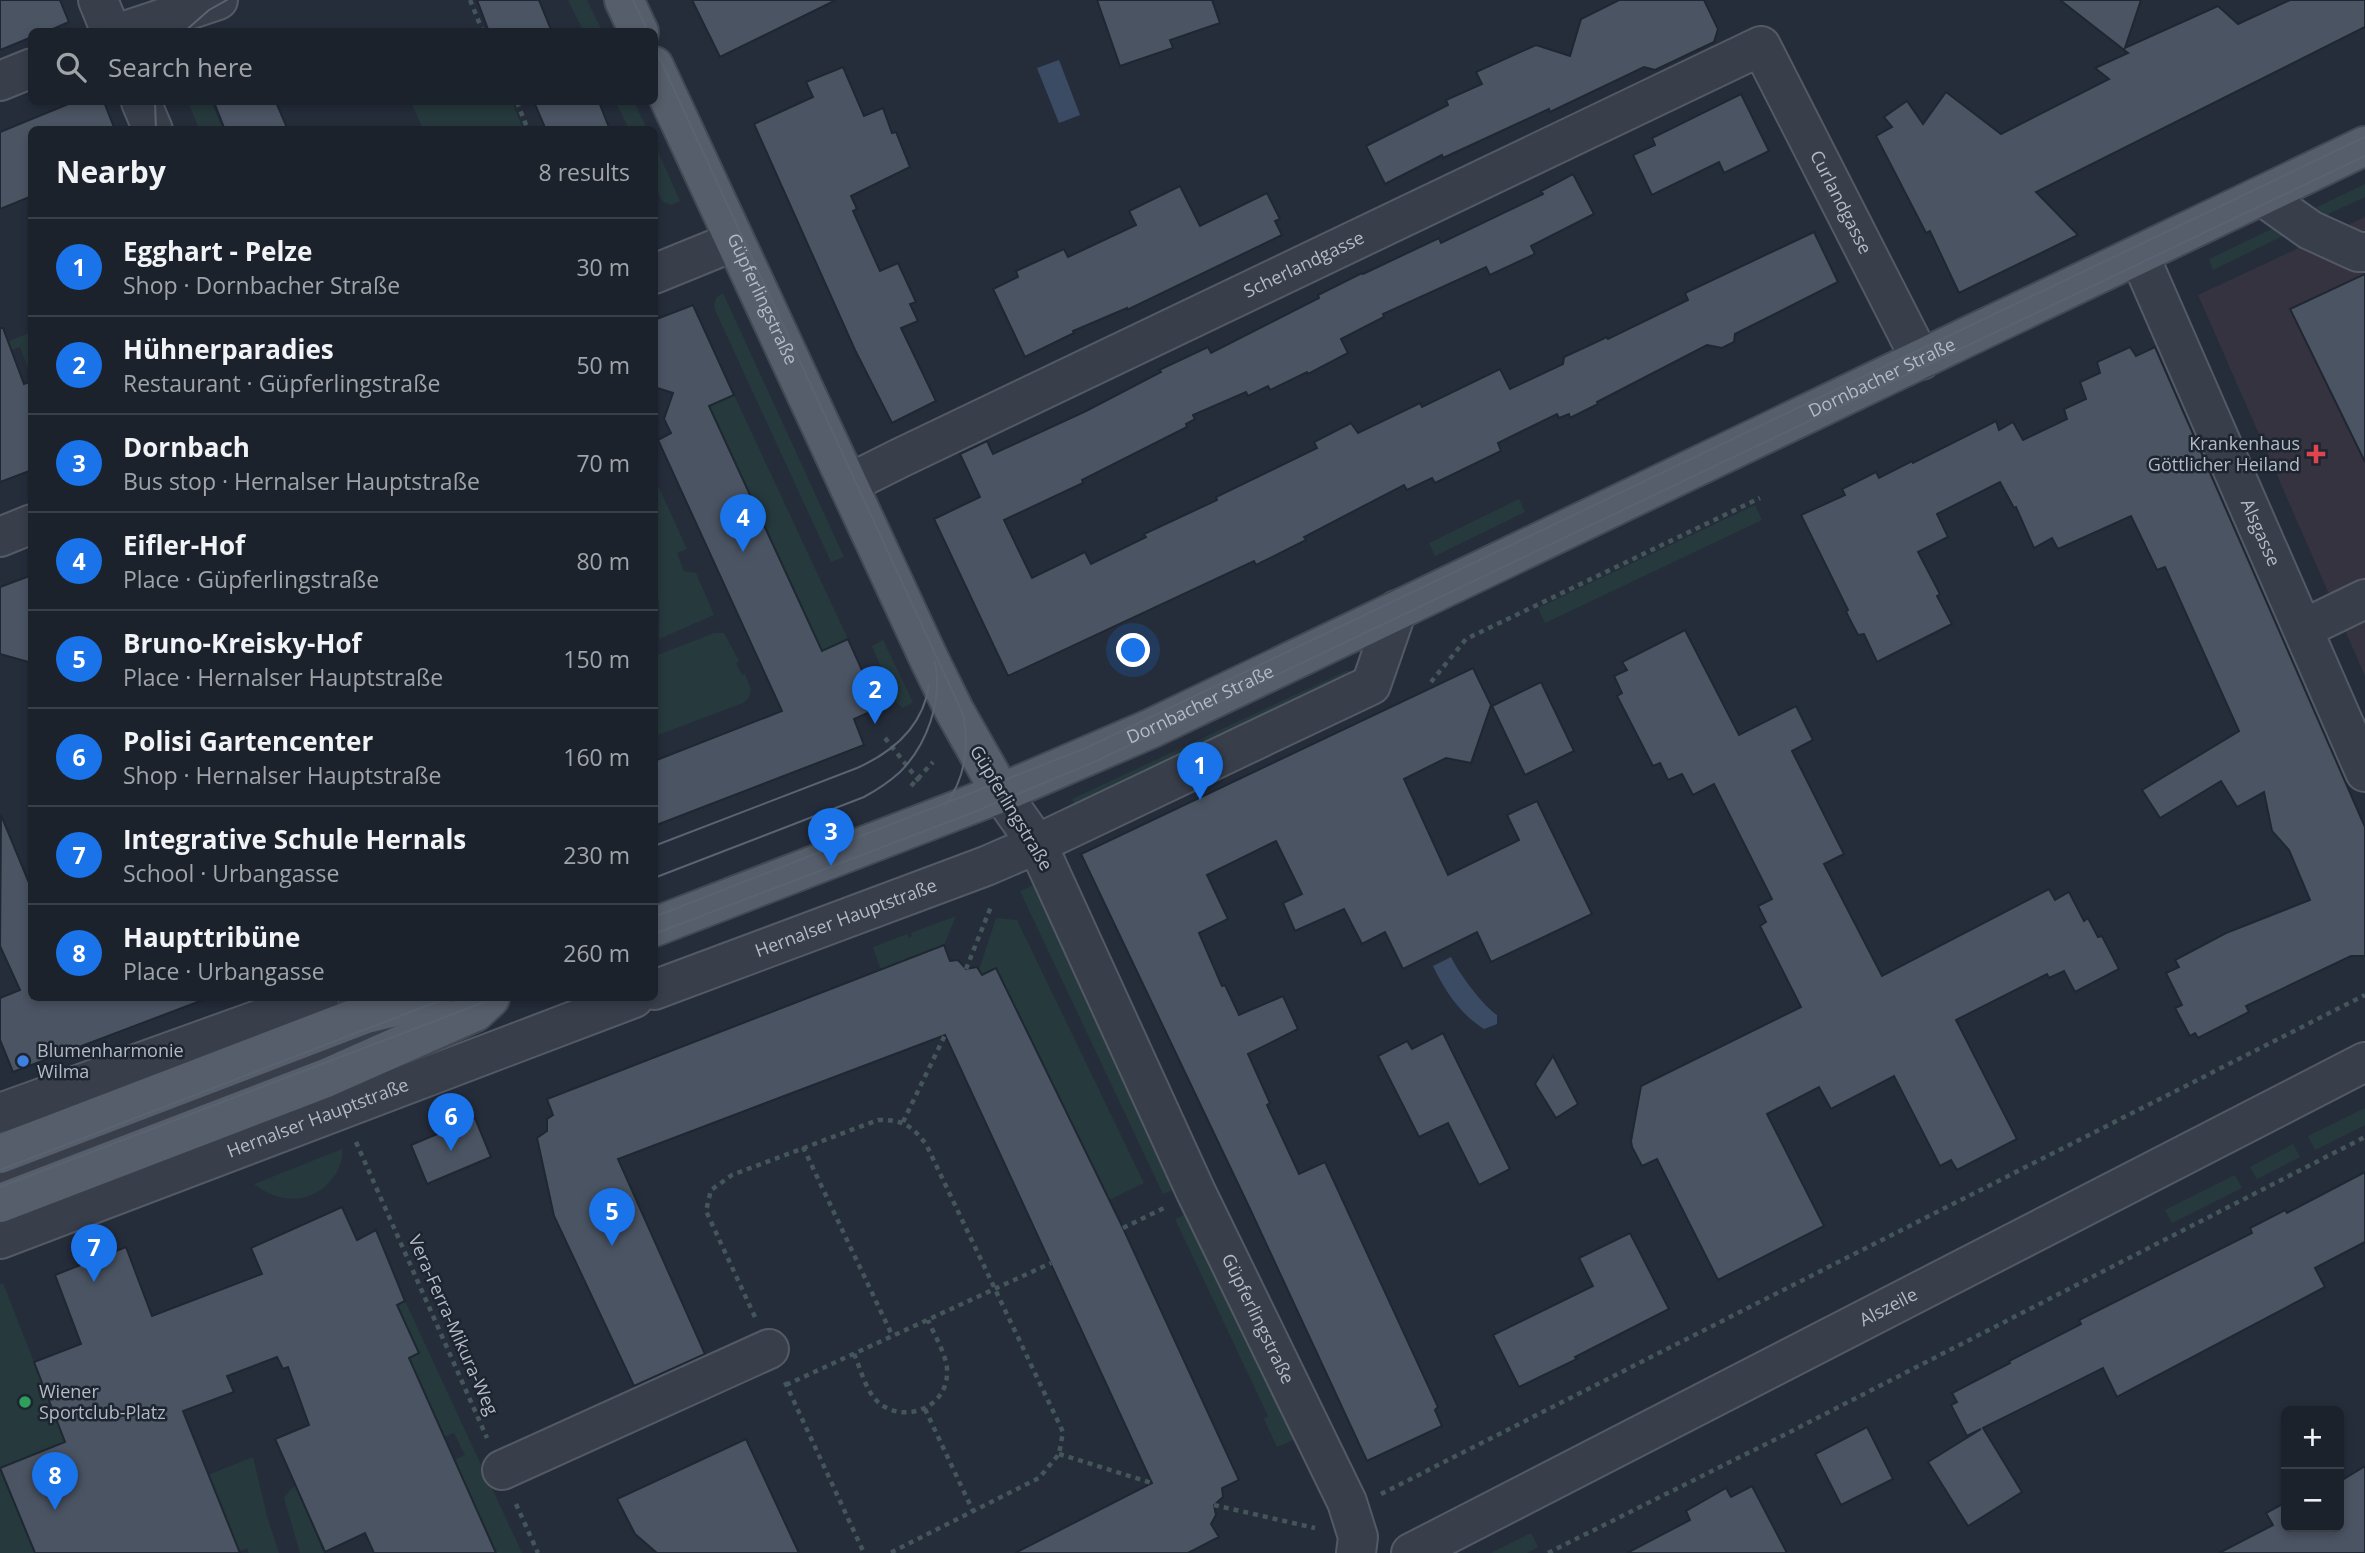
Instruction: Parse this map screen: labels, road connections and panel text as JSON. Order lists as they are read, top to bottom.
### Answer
{
  "streets": {
    "main road": ["Güpferlingstraße", "Dornbacher Straße", "Hernalser Hauptstraße"],
    "street": [
      "Curlandgasse",
      "Scherlandgasse",
      "Alsgasse",
      "Alszeile"
    ],
    "path": ["Vera-Ferra-Mikura-Weg"]
  },
  "crossings": [
    ["Curlandgasse", "Scherlandgasse"],
    ["Curlandgasse", "Dornbacher Straße"],
    ["Scherlandgasse", "Güpferlingstraße"],
    ["Güpferlingstraße", "Dornbacher Straße"],
    ["Güpferlingstraße", "Hernalser Hauptstraße"],
    ["Dornbacher Straße", "Alsgasse"],
    ["Hernalser Hauptstraße", "Vera-Ferra-Mikura-Weg"]
  ],
  "places": {
    "health": ["Krankenhaus Göttlicher Heiland"],
    "other": ["Blumenharmonie Wilma", "Wiener Sportclub-Platz"]
  },
  "page": {
    "search": "Search here",
    "heading": ["Nearby", "8 results"],
    "list": [
      {
        "mark": "1",
        "name": "Egghart - Pelze",
        "note": "Shop · Dornbacher Straße",
        "value": "30 m"
      },
      {
        "mark": "2",
        "name": "Hühnerparadies",
        "note": "Restaurant · Güpferlingstraße",
        "value": "50 m"
      },
      {
        "mark": "3",
        "name": "Dornbach",
        "note": "Bus stop · Hernalser Hauptstraße",
        "value": "70 m"
      },
      {
        "mark": "4",
        "name": "Eifler-Hof",
        "note": "Place · Güpferlingstraße",
        "value": "80 m"
      },
      {
        "mark": "5",
        "name": "Bruno-Kreisky-Hof",
        "note": "Place · Hernalser Hauptstraße",
        "value": "150 m"
      },
      {
        "mark": "6",
        "name": "Polisi Gartencenter",
        "note": "Shop · Hernalser Hauptstraße",
        "value": "160 m"
      },
      {
        "mark": "7",
        "name": "Integrative Schule Hernals",
        "note": "School · Urbangasse",
        "value": "230 m"
      },
      {
        "mark": "8",
        "name": "Haupttribüne",
        "note": "Place · Urbangasse",
        "value": "260 m"
      }
    ],
    "pins": [
      "4",
      "2",
      "1",
      "3",
      "6",
      "5",
      "7",
      "8"
    ],
    "map_buttons": ["+", "−"]
  }
}
